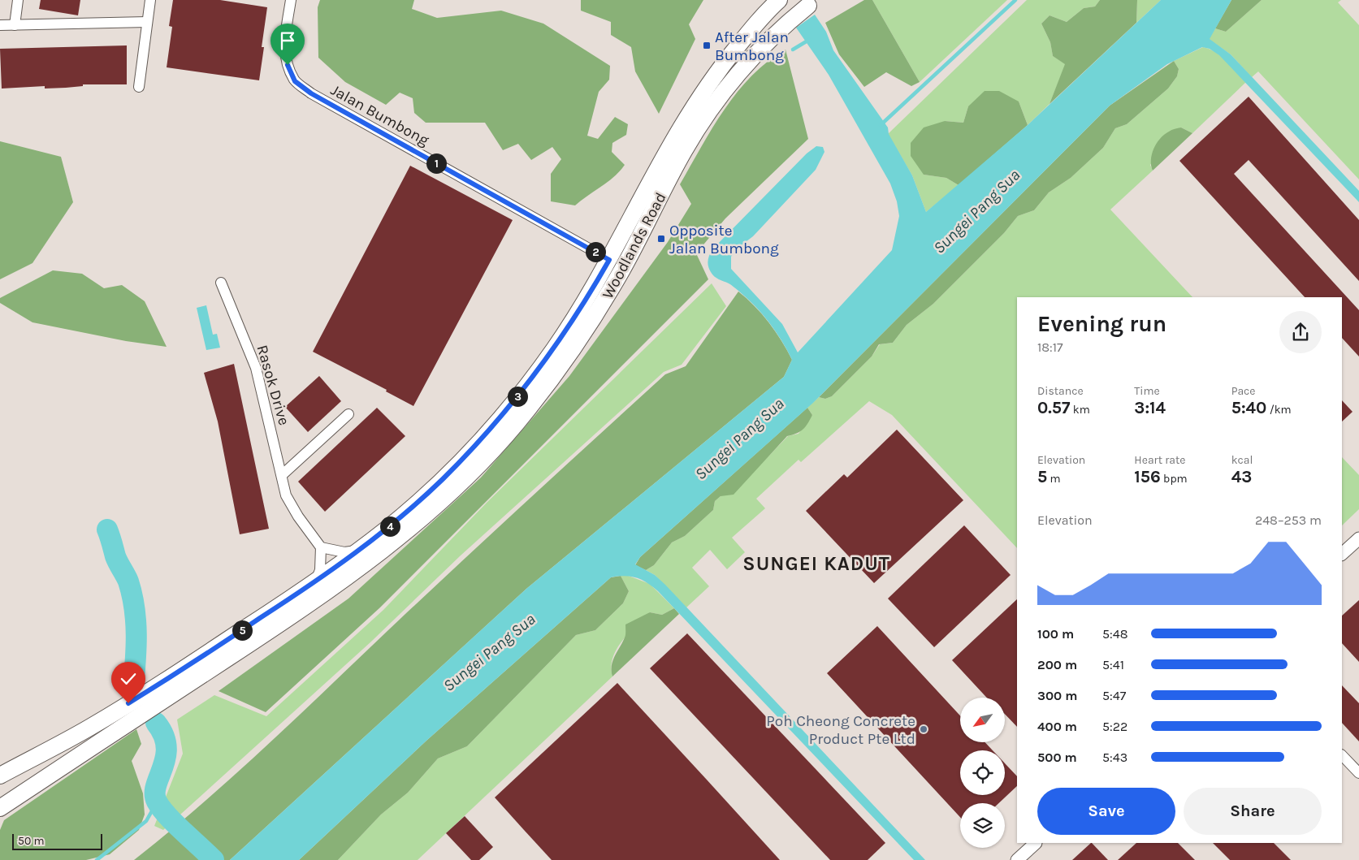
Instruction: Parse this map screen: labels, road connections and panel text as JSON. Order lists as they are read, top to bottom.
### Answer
{
  "streets": {
    "main road": ["Woodlands Road"],
    "street": ["Jalan Bumbong", "Rasok Drive"]
  },
  "crossings": [
    ["Jalan Bumbong", "Woodlands Road"]
  ],
  "districts": ["SUNGEI KADUT"],
  "water": ["Sungei Pang Sua"],
  "places": {
    "transit": ["After Jalan Bumbong", "Opposite Jalan Bumbong"],
    "other": ["Poh Cheong Concrete Product Pte Ltd"]
  },
  "scale_bar": "50 m",
  "north": "bottom left",
  "page": {
    "pins": [
      "1",
      "2",
      "3",
      "4",
      "5"
    ],
    "heading": ["Evening run", "18:17"],
    "stats": [
      ["Distance", "0.57 km"],
      ["Time", "3:14"],
      ["Pace", "5:40 /km"],
      ["Elevation", "5 m"],
      ["Heart rate", "156 bpm"],
      ["kcal", "43"]
    ],
    "chart": ["Elevation", "248–253 m"],
    "list": [
      {
        "name": "100 m",
        "note": "5:48"
      },
      {
        "name": "200 m",
        "note": "5:41"
      },
      {
        "name": "300 m",
        "note": "5:47"
      },
      {
        "name": "400 m",
        "note": "5:22"
      },
      {
        "name": "500 m",
        "note": "5:43"
      }
    ],
    "buttons": ["Save", "Share"],
    "scale": "50 m"
  }
}
